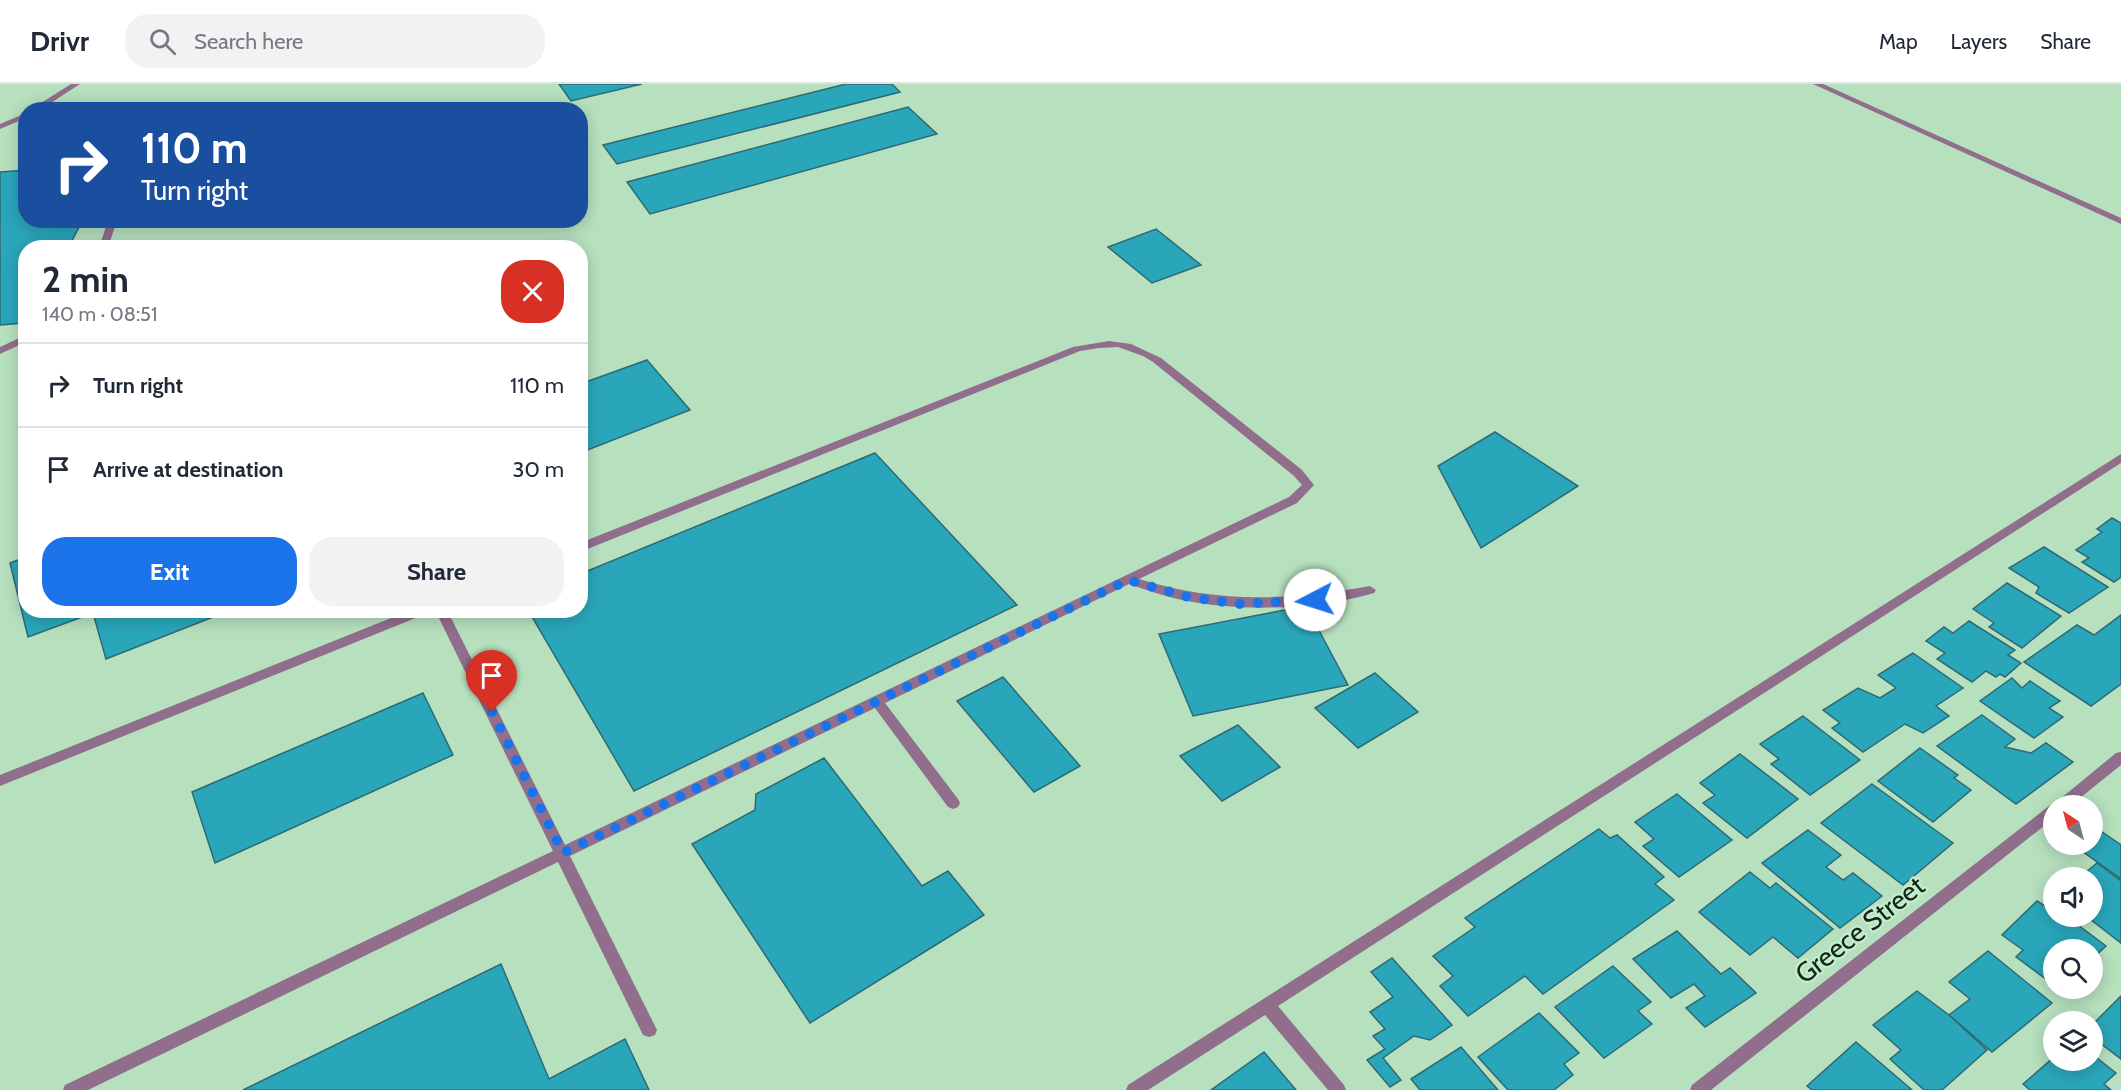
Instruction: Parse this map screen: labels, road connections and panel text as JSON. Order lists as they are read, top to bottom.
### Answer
{
  "streets": {
    "street": ["Greece Street"]
  },
  "north": "top left",
  "page": {
    "header": "Drivr",
    "search": "Search here",
    "nav": ["Map", "Layers", "Share"],
    "turn": ["110 m", "Turn right"],
    "heading": ["2 min", "140 m · 08:51"],
    "list": [
      {
        "name": "Turn right",
        "value": "110 m"
      },
      {
        "name": "Arrive at destination",
        "value": "30 m"
      }
    ],
    "buttons": ["Exit", "Share"]
  }
}
